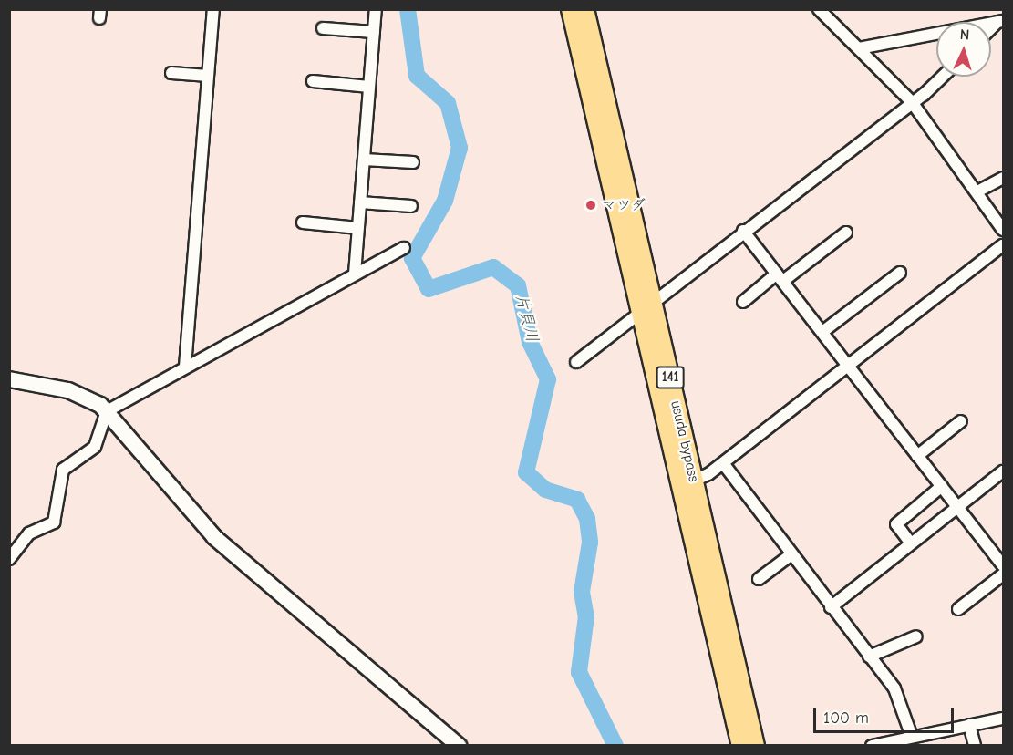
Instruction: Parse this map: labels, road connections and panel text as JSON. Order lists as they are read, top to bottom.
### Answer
{
  "streets": {
    "highway": ["141", "usuda bypass"]
  },
  "water": ["片貝川"],
  "places": ["マツダ"],
  "scale_bar": "100 m",
  "north": "top"
}
